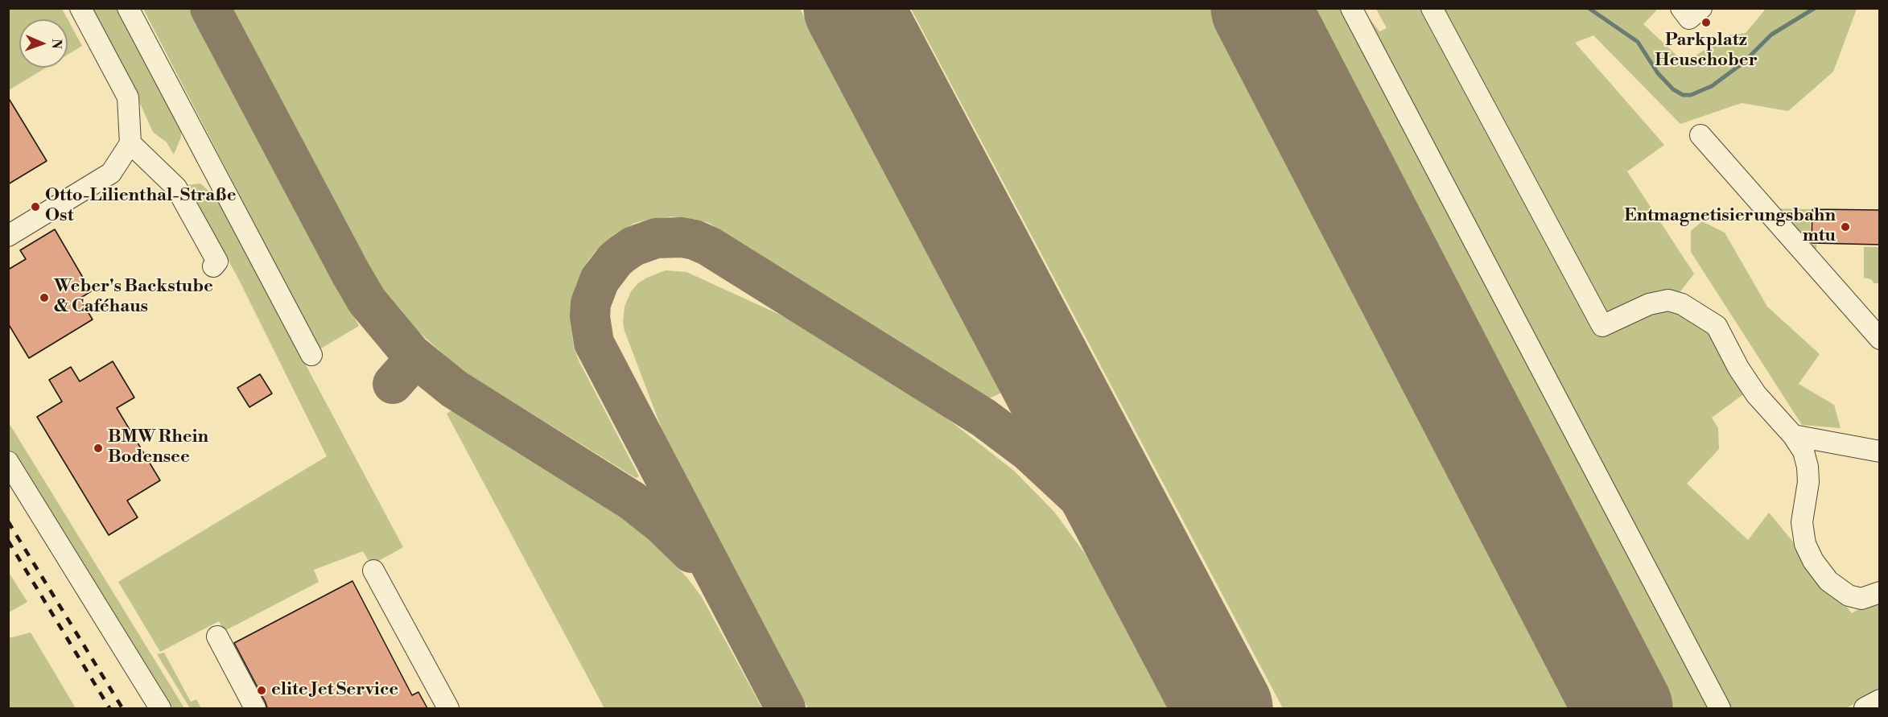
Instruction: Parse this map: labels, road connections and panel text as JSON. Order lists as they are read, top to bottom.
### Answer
{
  "places": [
    "Parkplatz Heuschober",
    "Otto-Lilienthal-Straße Ost",
    "Entmagnetisierungsbahn mtu",
    "Weber's Backstube & Caféhaus",
    "BMW Rhein Bodensee",
    "elite Jet Service"
  ],
  "north": "right"
}
